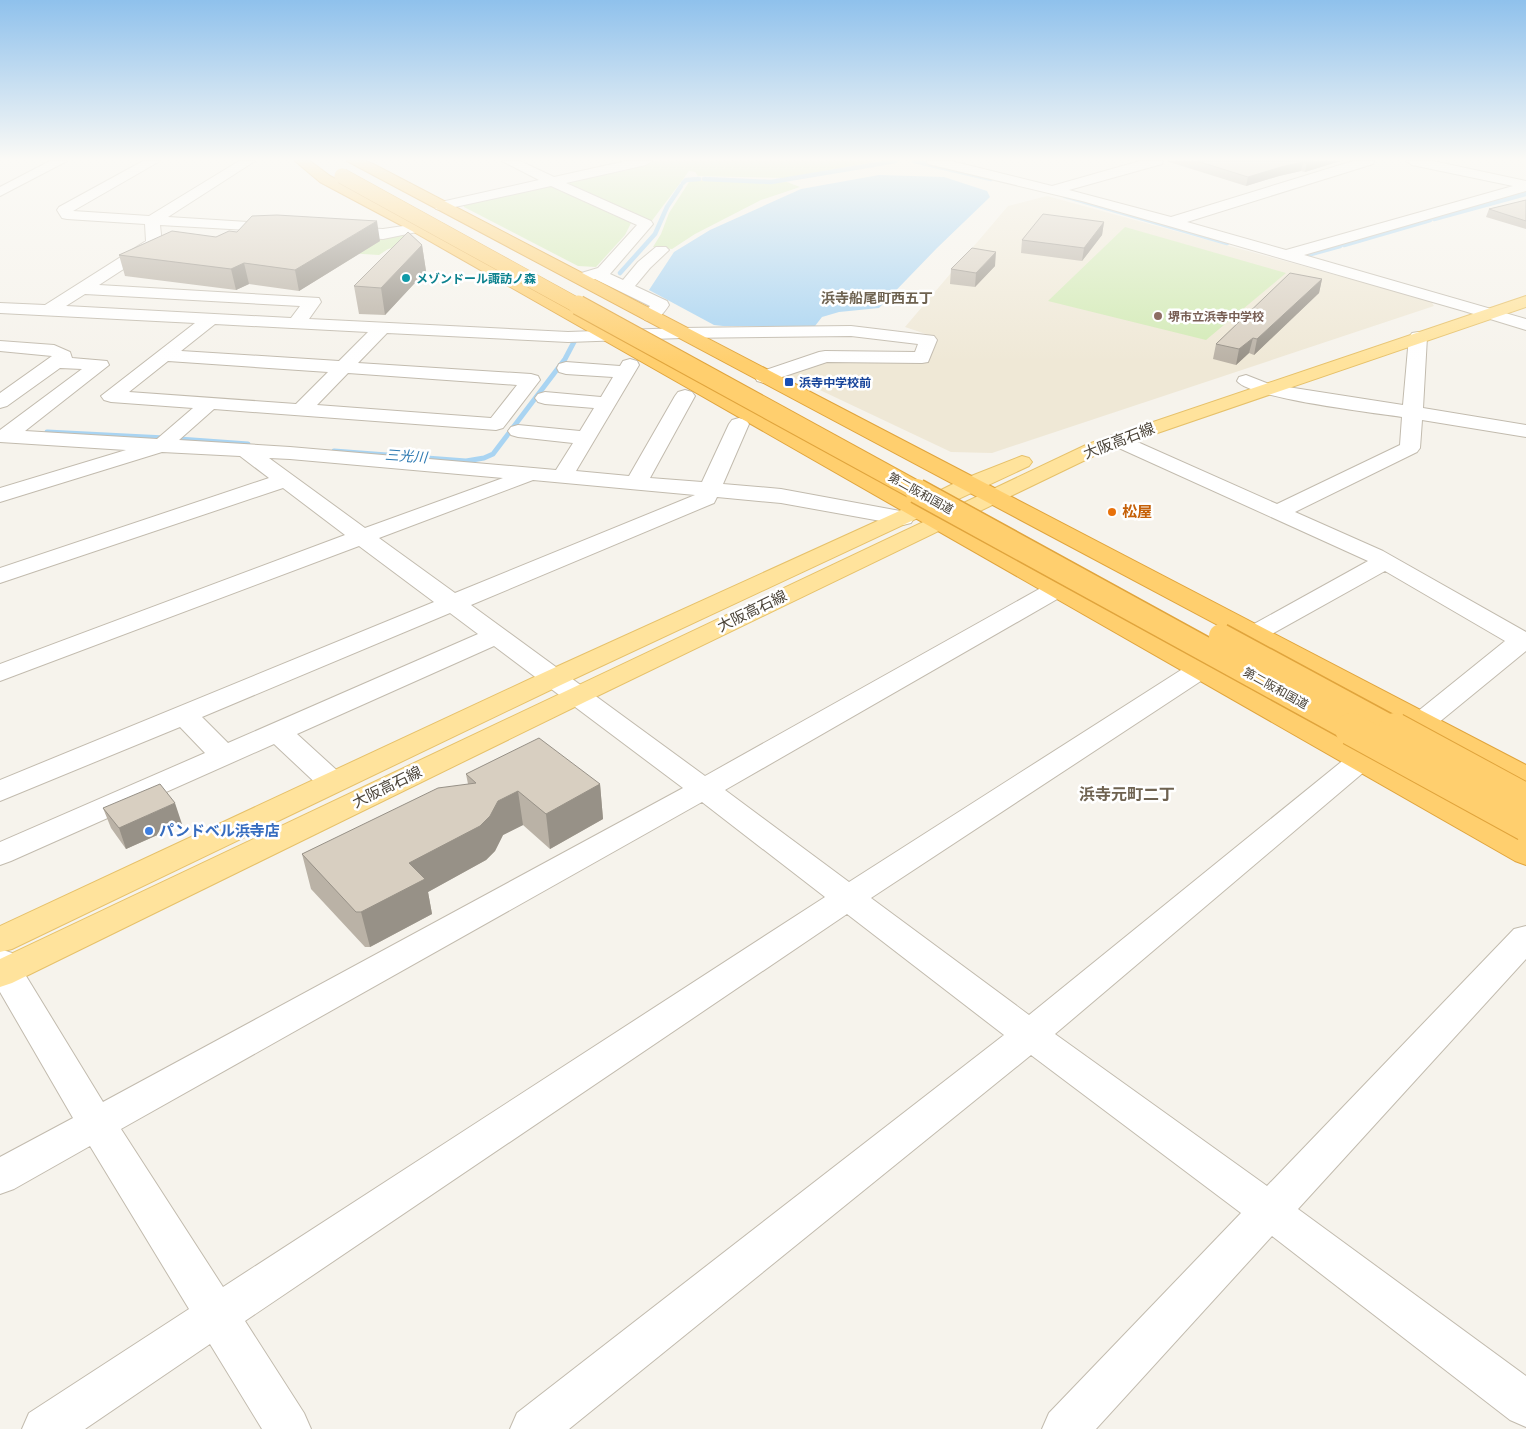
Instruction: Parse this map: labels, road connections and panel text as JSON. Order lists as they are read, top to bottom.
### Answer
{
  "streets": {
    "highway": ["第二阪和国道"],
    "main road": ["大阪高石線"]
  },
  "districts": ["浜寺船尾町西五丁", "浜寺元町二丁"],
  "water": ["三光川"],
  "places": {
    "other": [
      "メゾンドール諏訪ノ森",
      "堺市立浜寺中学校",
      "松屋",
      "パンドベル浜寺店"
    ],
    "transit": ["浜寺中学校前"]
  }
}
